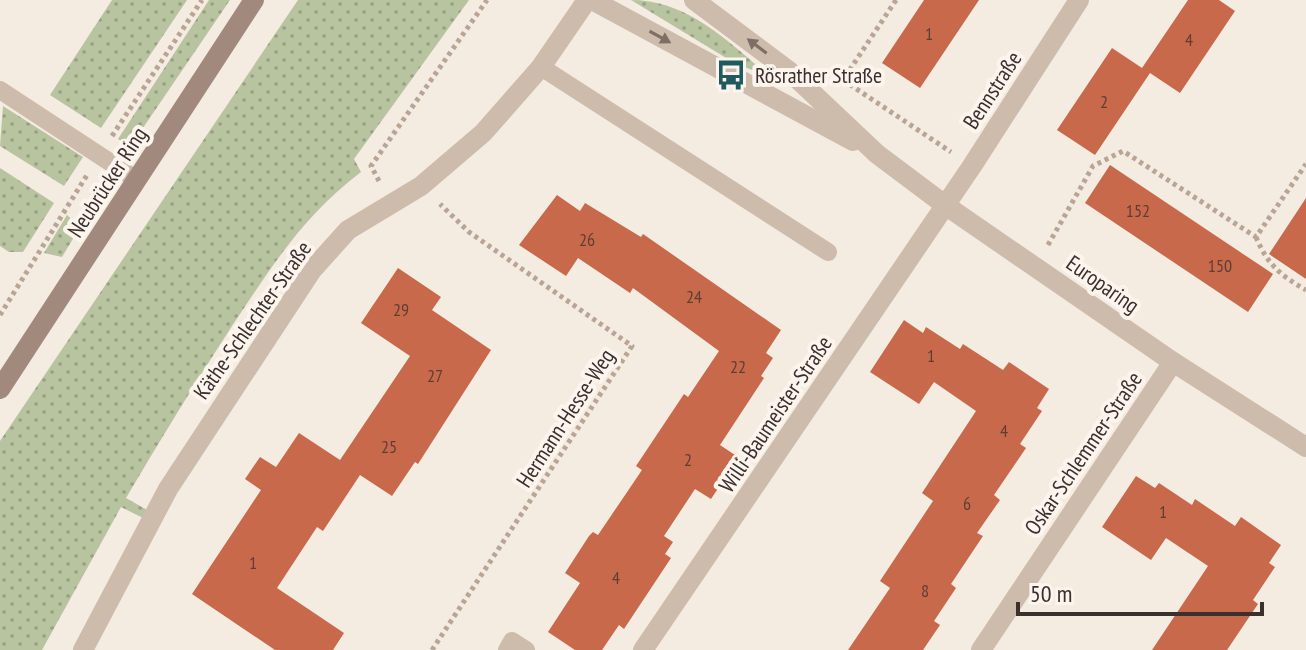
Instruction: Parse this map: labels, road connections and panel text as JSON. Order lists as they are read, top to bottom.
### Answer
{
  "streets": {
    "main road": ["Neubrücker Ring"],
    "street": [
      "Bennstraße",
      "Europaring",
      "Käthe-Schlechter-Straße",
      "Willi-Baumeister-Straße",
      "Oskar-Schlemmer-Straße"
    ],
    "path": ["Hermann-Hesse-Weg"]
  },
  "crossings": [
    ["Bennstraße", "Europaring"],
    ["Bennstraße", "Willi-Baumeister-Straße"],
    ["Europaring", "Käthe-Schlechter-Straße"],
    ["Europaring", "Willi-Baumeister-Straße"],
    ["Europaring", "Oskar-Schlemmer-Straße"],
    ["Käthe-Schlechter-Straße", "Hermann-Hesse-Weg"]
  ],
  "places": {
    "bus stop": ["Rösrather Straße"]
  },
  "house_numbers": [
    "1",
    "4",
    "2",
    "152",
    "26",
    "150",
    "24",
    "29",
    "1",
    "22",
    "27",
    "4",
    "25",
    "2",
    "6",
    "1",
    "1",
    "4",
    "8"
  ],
  "scale_bar": "50 m"
}
